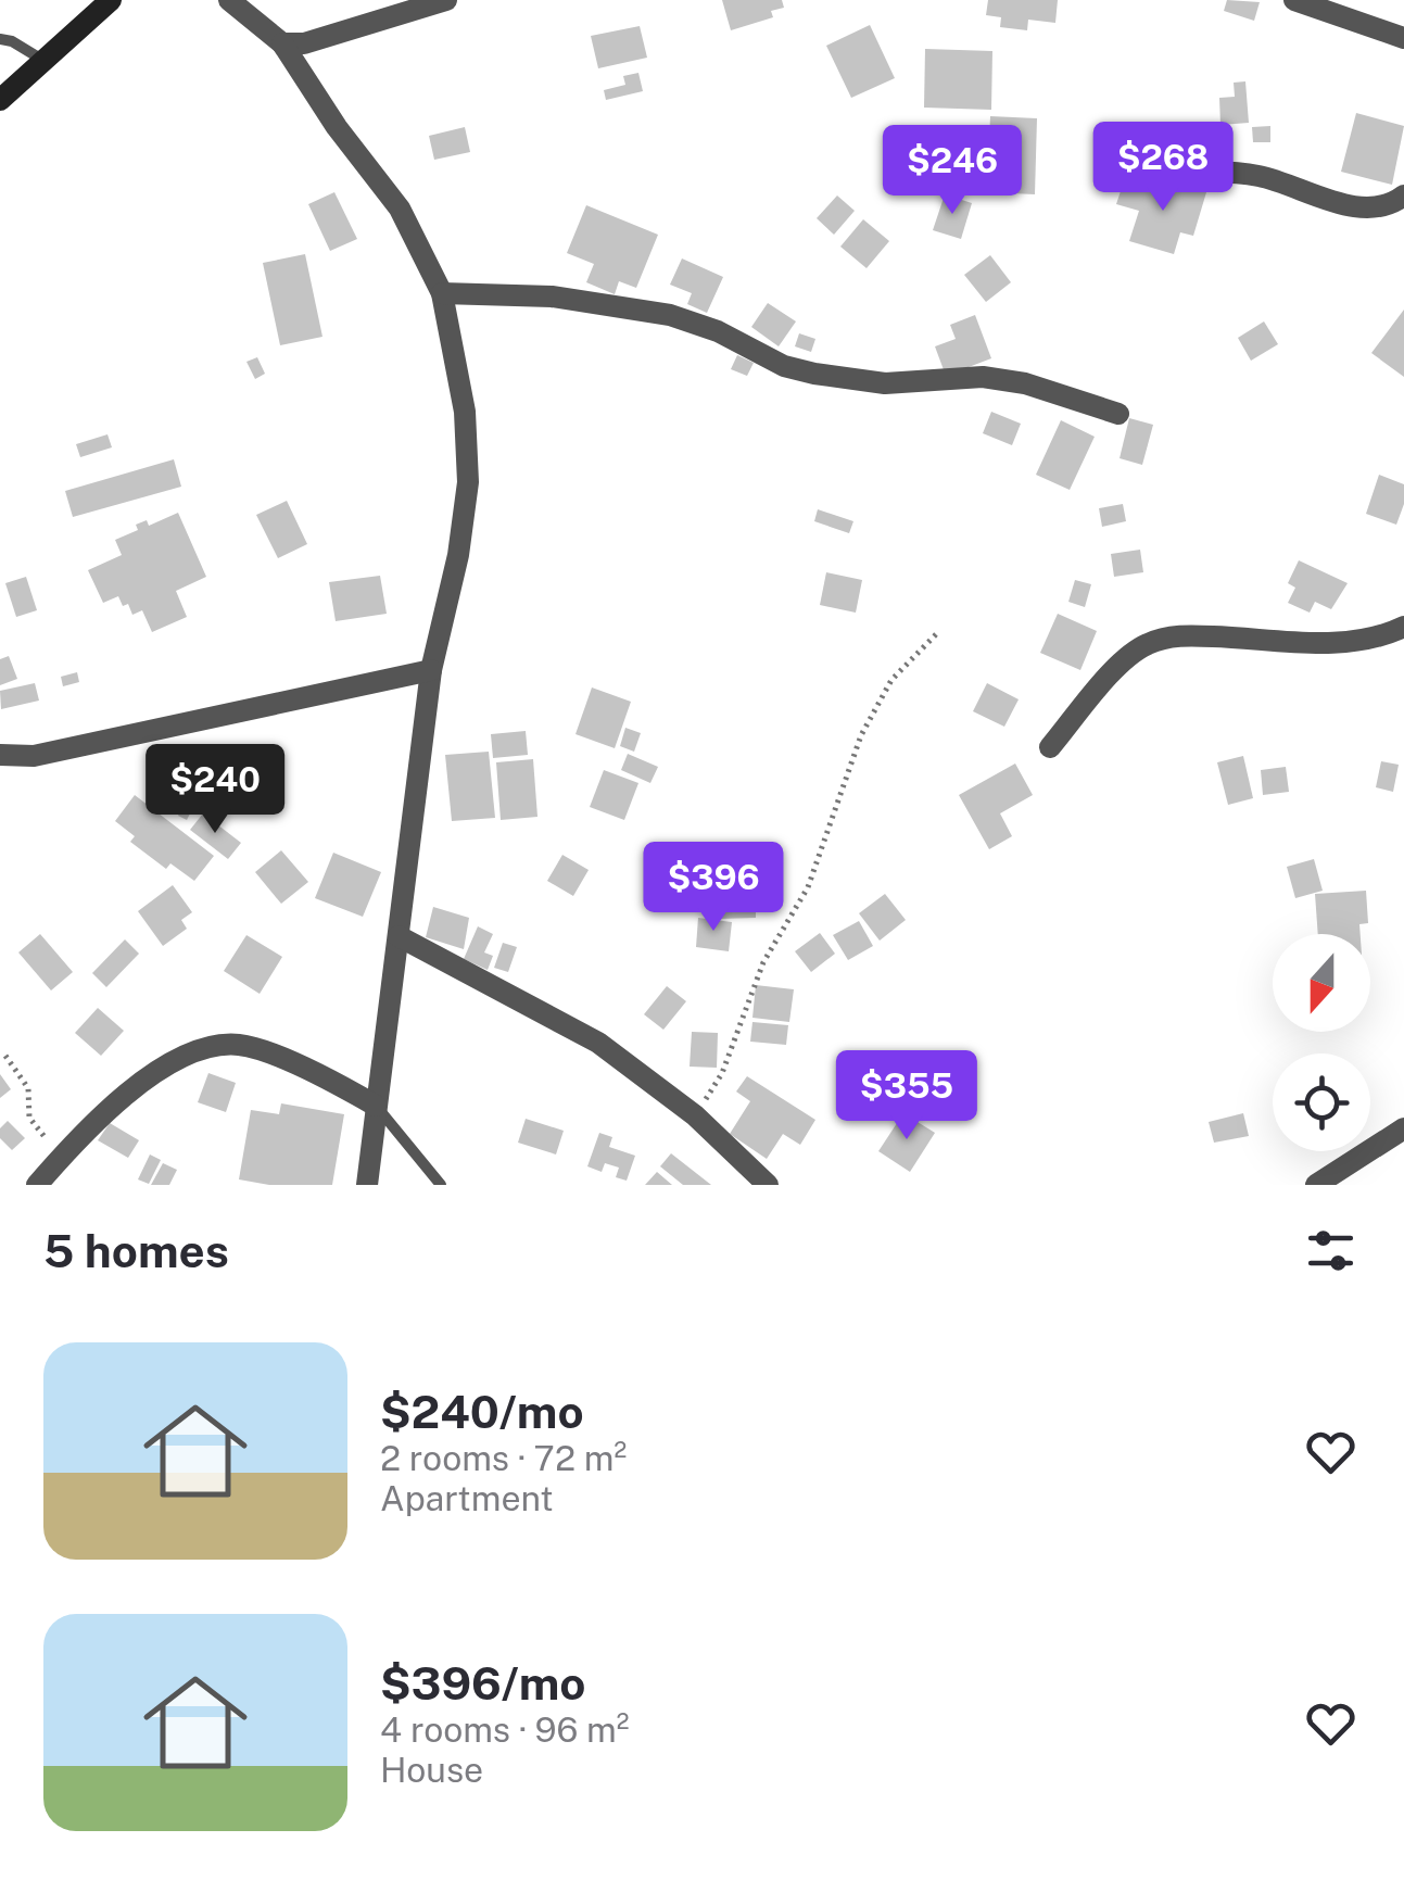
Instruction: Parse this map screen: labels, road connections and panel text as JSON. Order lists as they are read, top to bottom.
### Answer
{
  "north": "bottom",
  "page": {
    "price": [
      "$268",
      "$246",
      "$240",
      "$396",
      "$355"
    ],
    "heading": "5 homes",
    "list": [
      {
        "name": "$240/mo",
        "note": "2 rooms · 72 m² · Apartment"
      },
      {
        "name": "$396/mo",
        "note": "4 rooms · 96 m² · House"
      }
    ]
  }
}
